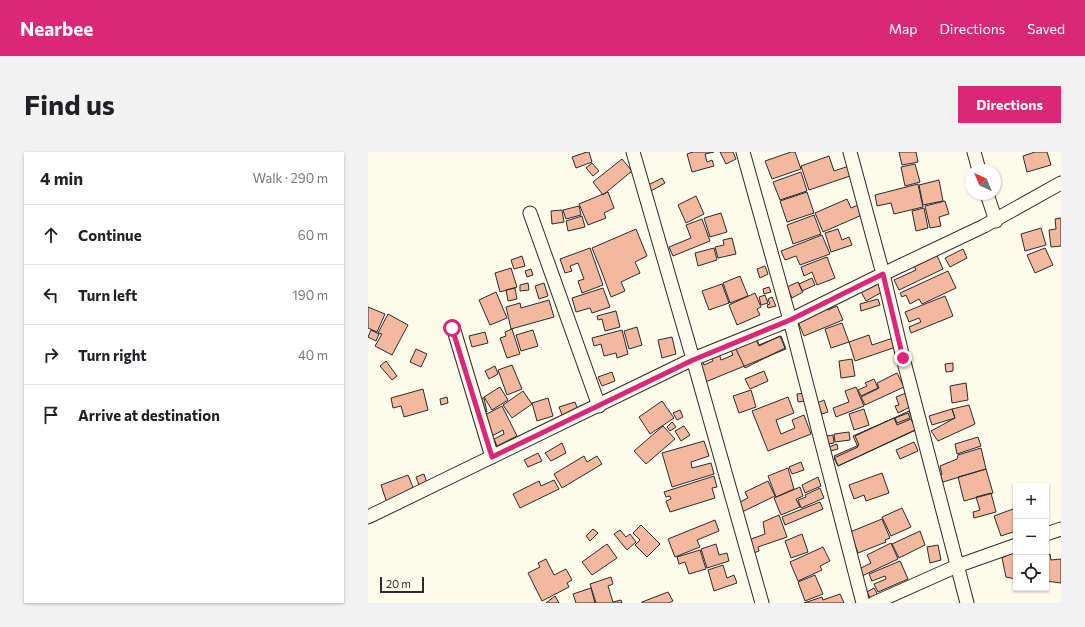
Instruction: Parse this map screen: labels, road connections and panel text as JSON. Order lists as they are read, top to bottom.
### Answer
{
  "scale_bar": "20 m",
  "north": "top left",
  "page": {
    "header": "Nearbee",
    "nav": ["Map", "Directions", "Saved"],
    "buttons": "Directions",
    "title": "Find us",
    "heading": ["4 min", "Walk · 290 m"],
    "list": [
      ["Continue", "60 m"],
      ["Turn left", "190 m"],
      ["Turn right", "40 m"],
      "Arrive at destination"
    ],
    "map_buttons": ["+", "−"],
    "scale": "20 m"
  }
}
